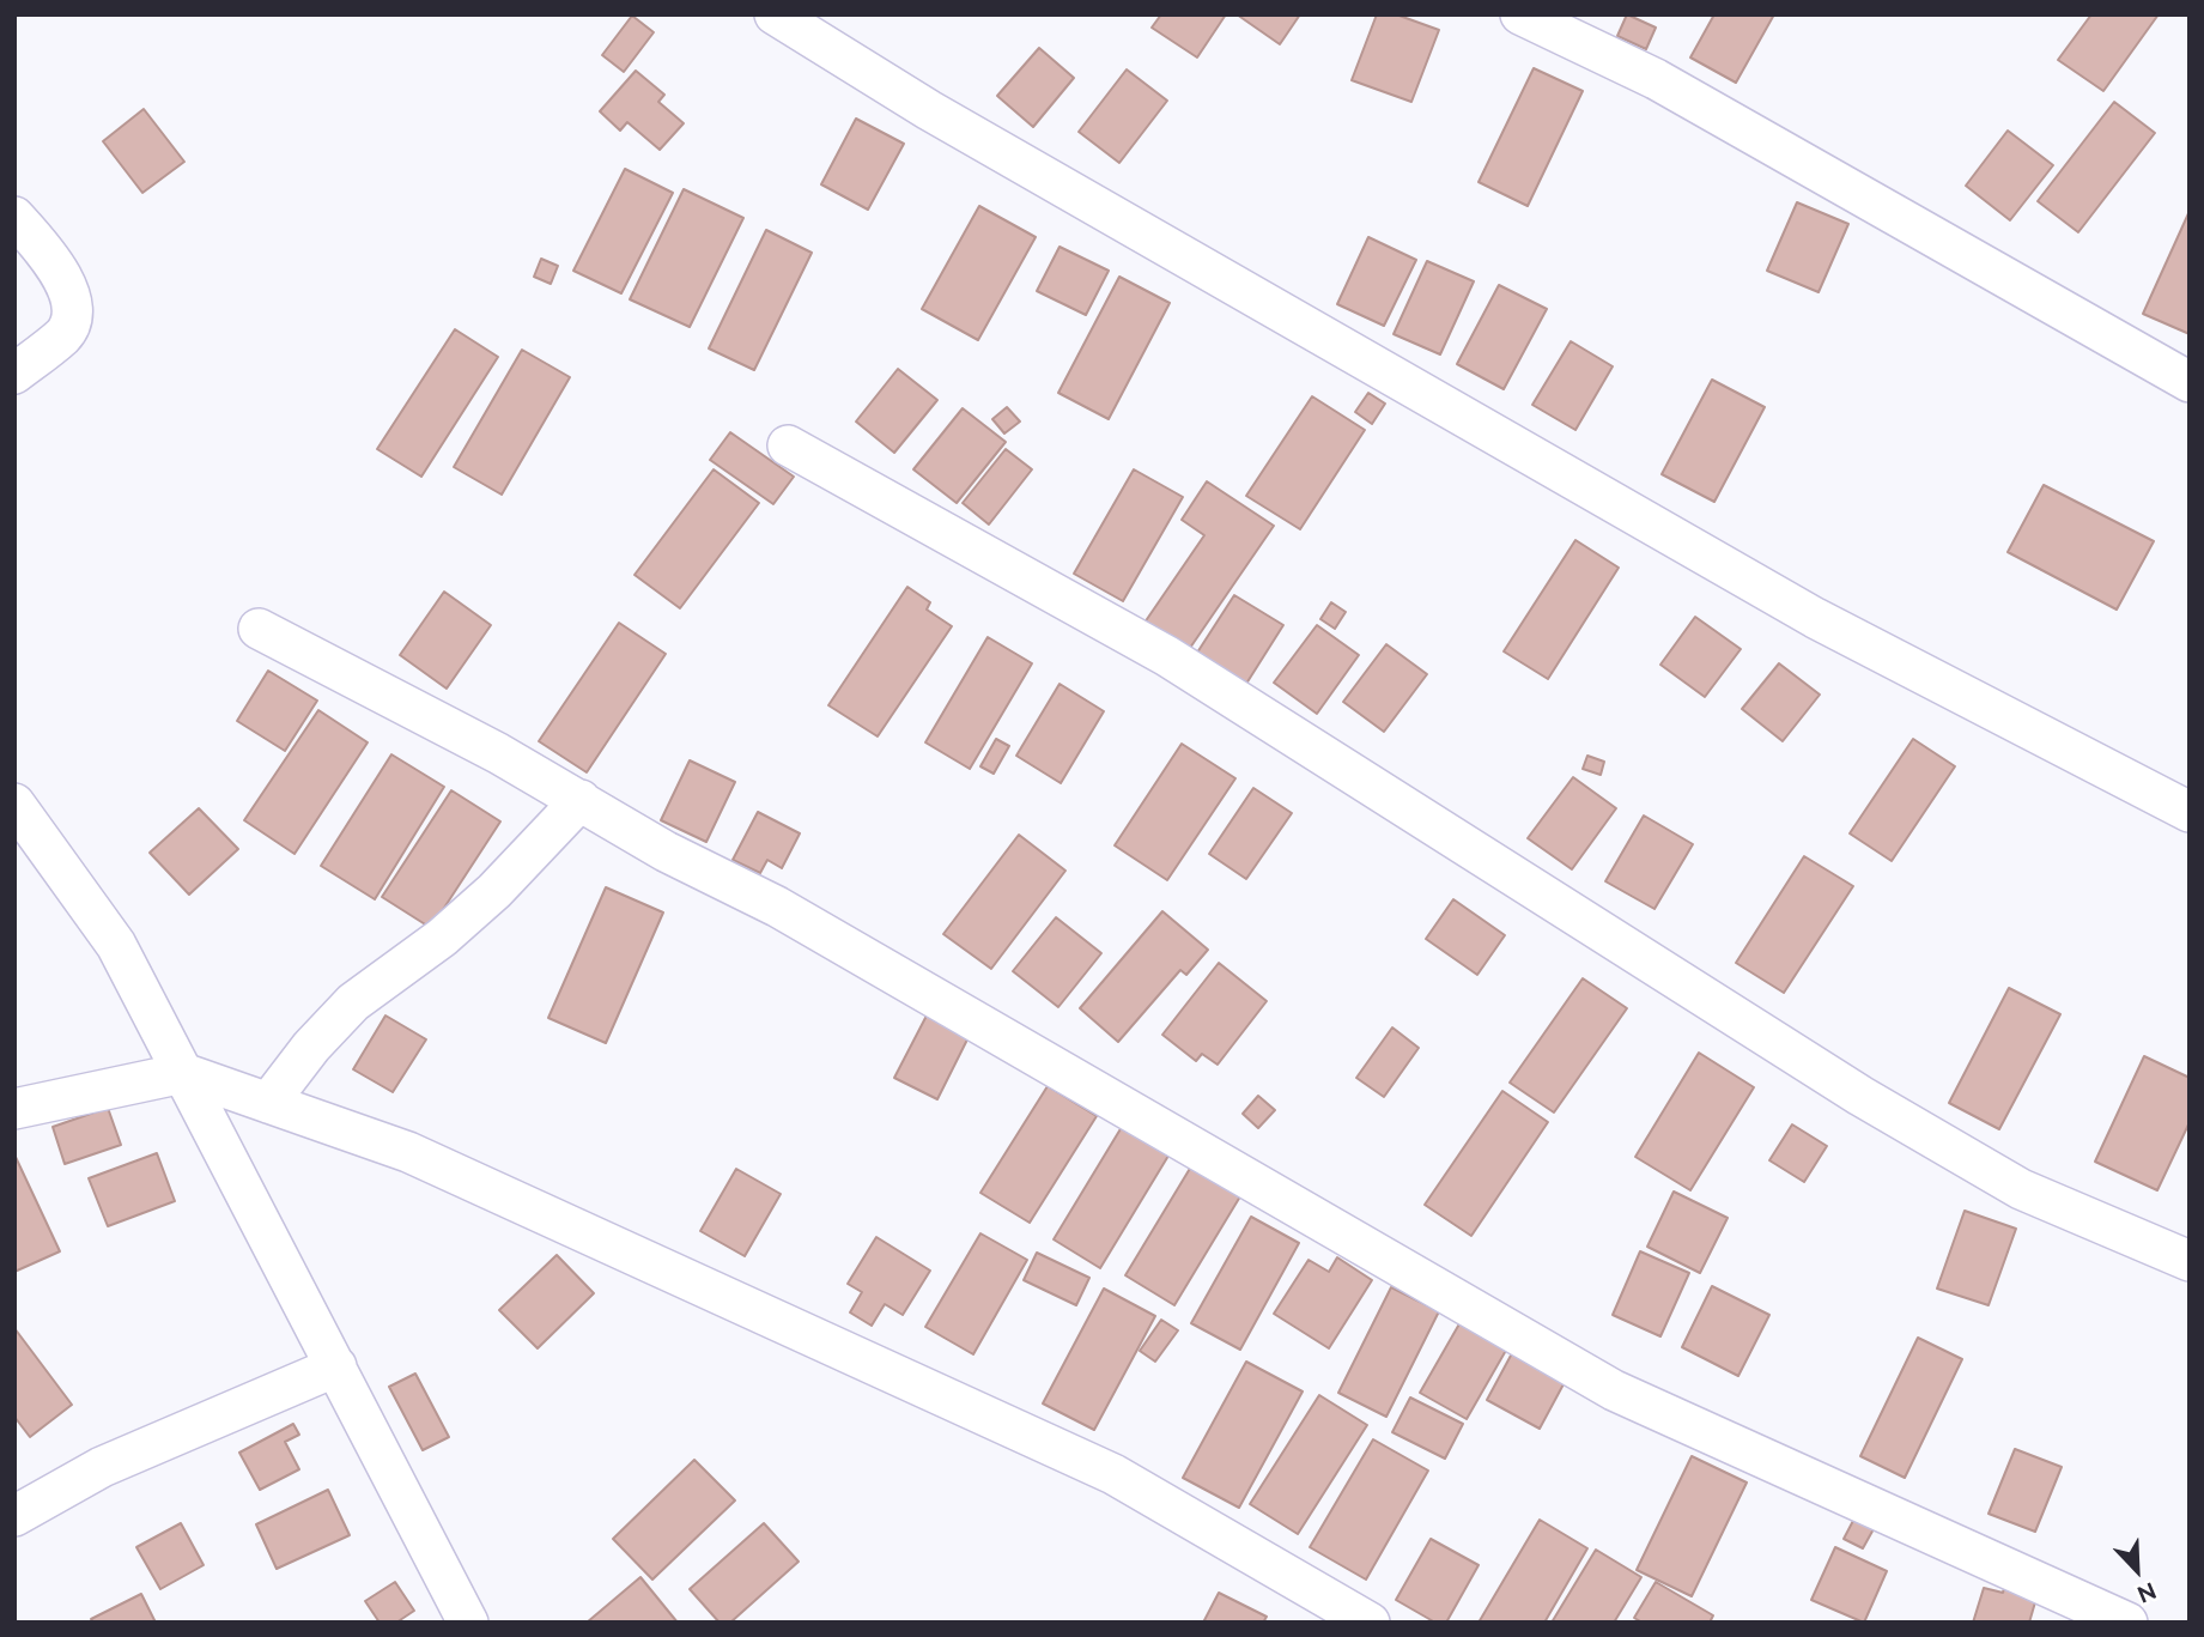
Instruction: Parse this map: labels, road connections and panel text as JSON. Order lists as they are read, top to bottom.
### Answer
{
  "north": "bottom right"
}
